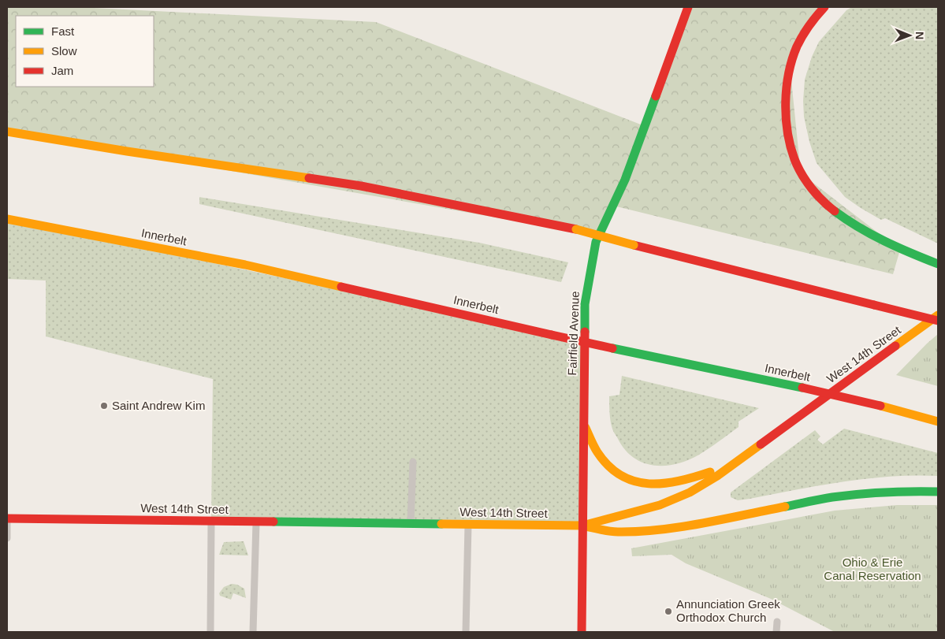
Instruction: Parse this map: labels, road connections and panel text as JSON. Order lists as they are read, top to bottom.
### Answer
{
  "streets": {
    "main road": ["Innerbelt", "Fairfield Avenue", "West 14th Street"]
  },
  "crossings": [
    ["Fairfield Avenue", "West 14th Street"]
  ],
  "parks": ["Ohio & Erie Canal Reservation"],
  "places": ["Saint Andrew Kim", "Annunciation Greek Orthodox Church"],
  "legend": ["Fast", "Slow", "Jam"],
  "north": "right"
}
